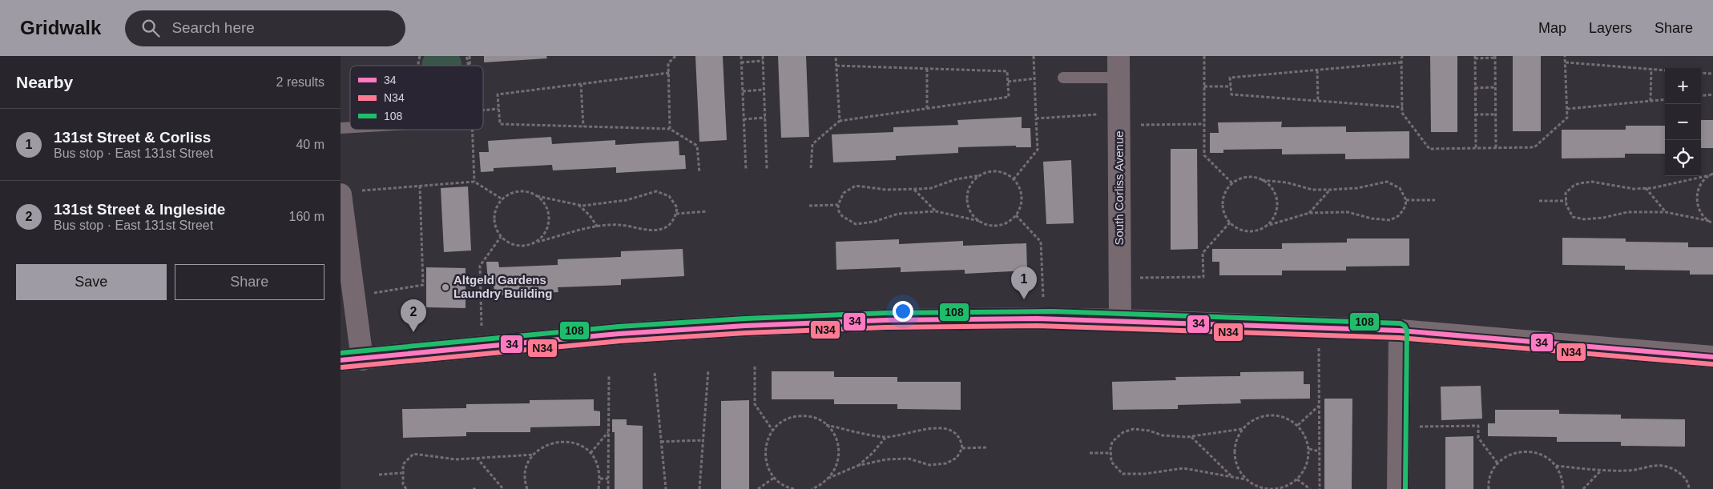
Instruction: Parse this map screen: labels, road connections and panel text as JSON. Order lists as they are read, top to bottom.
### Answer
{
  "streets": {
    "street": ["South Corliss Avenue"]
  },
  "places": ["Altgeld Gardens Laundry Building"],
  "lines": ["transit line 108", "transit line 34", "transit line N34"],
  "legend": ["34", "N34", "108"],
  "page": {
    "header": "Gridwalk",
    "search": "Search here",
    "nav": ["Map", "Layers", "Share"],
    "heading": ["Nearby", "2 results"],
    "map_buttons": ["+", "−"],
    "list": [
      {
        "mark": "1",
        "name": "131st Street & Corliss",
        "note": "Bus stop · East 131st Street",
        "value": "40 m"
      },
      {
        "mark": "2",
        "name": "131st Street & Ingleside",
        "note": "Bus stop · East 131st Street",
        "value": "160 m"
      }
    ],
    "buttons": ["Save", "Share"],
    "pins": ["1", "2"]
  }
}
